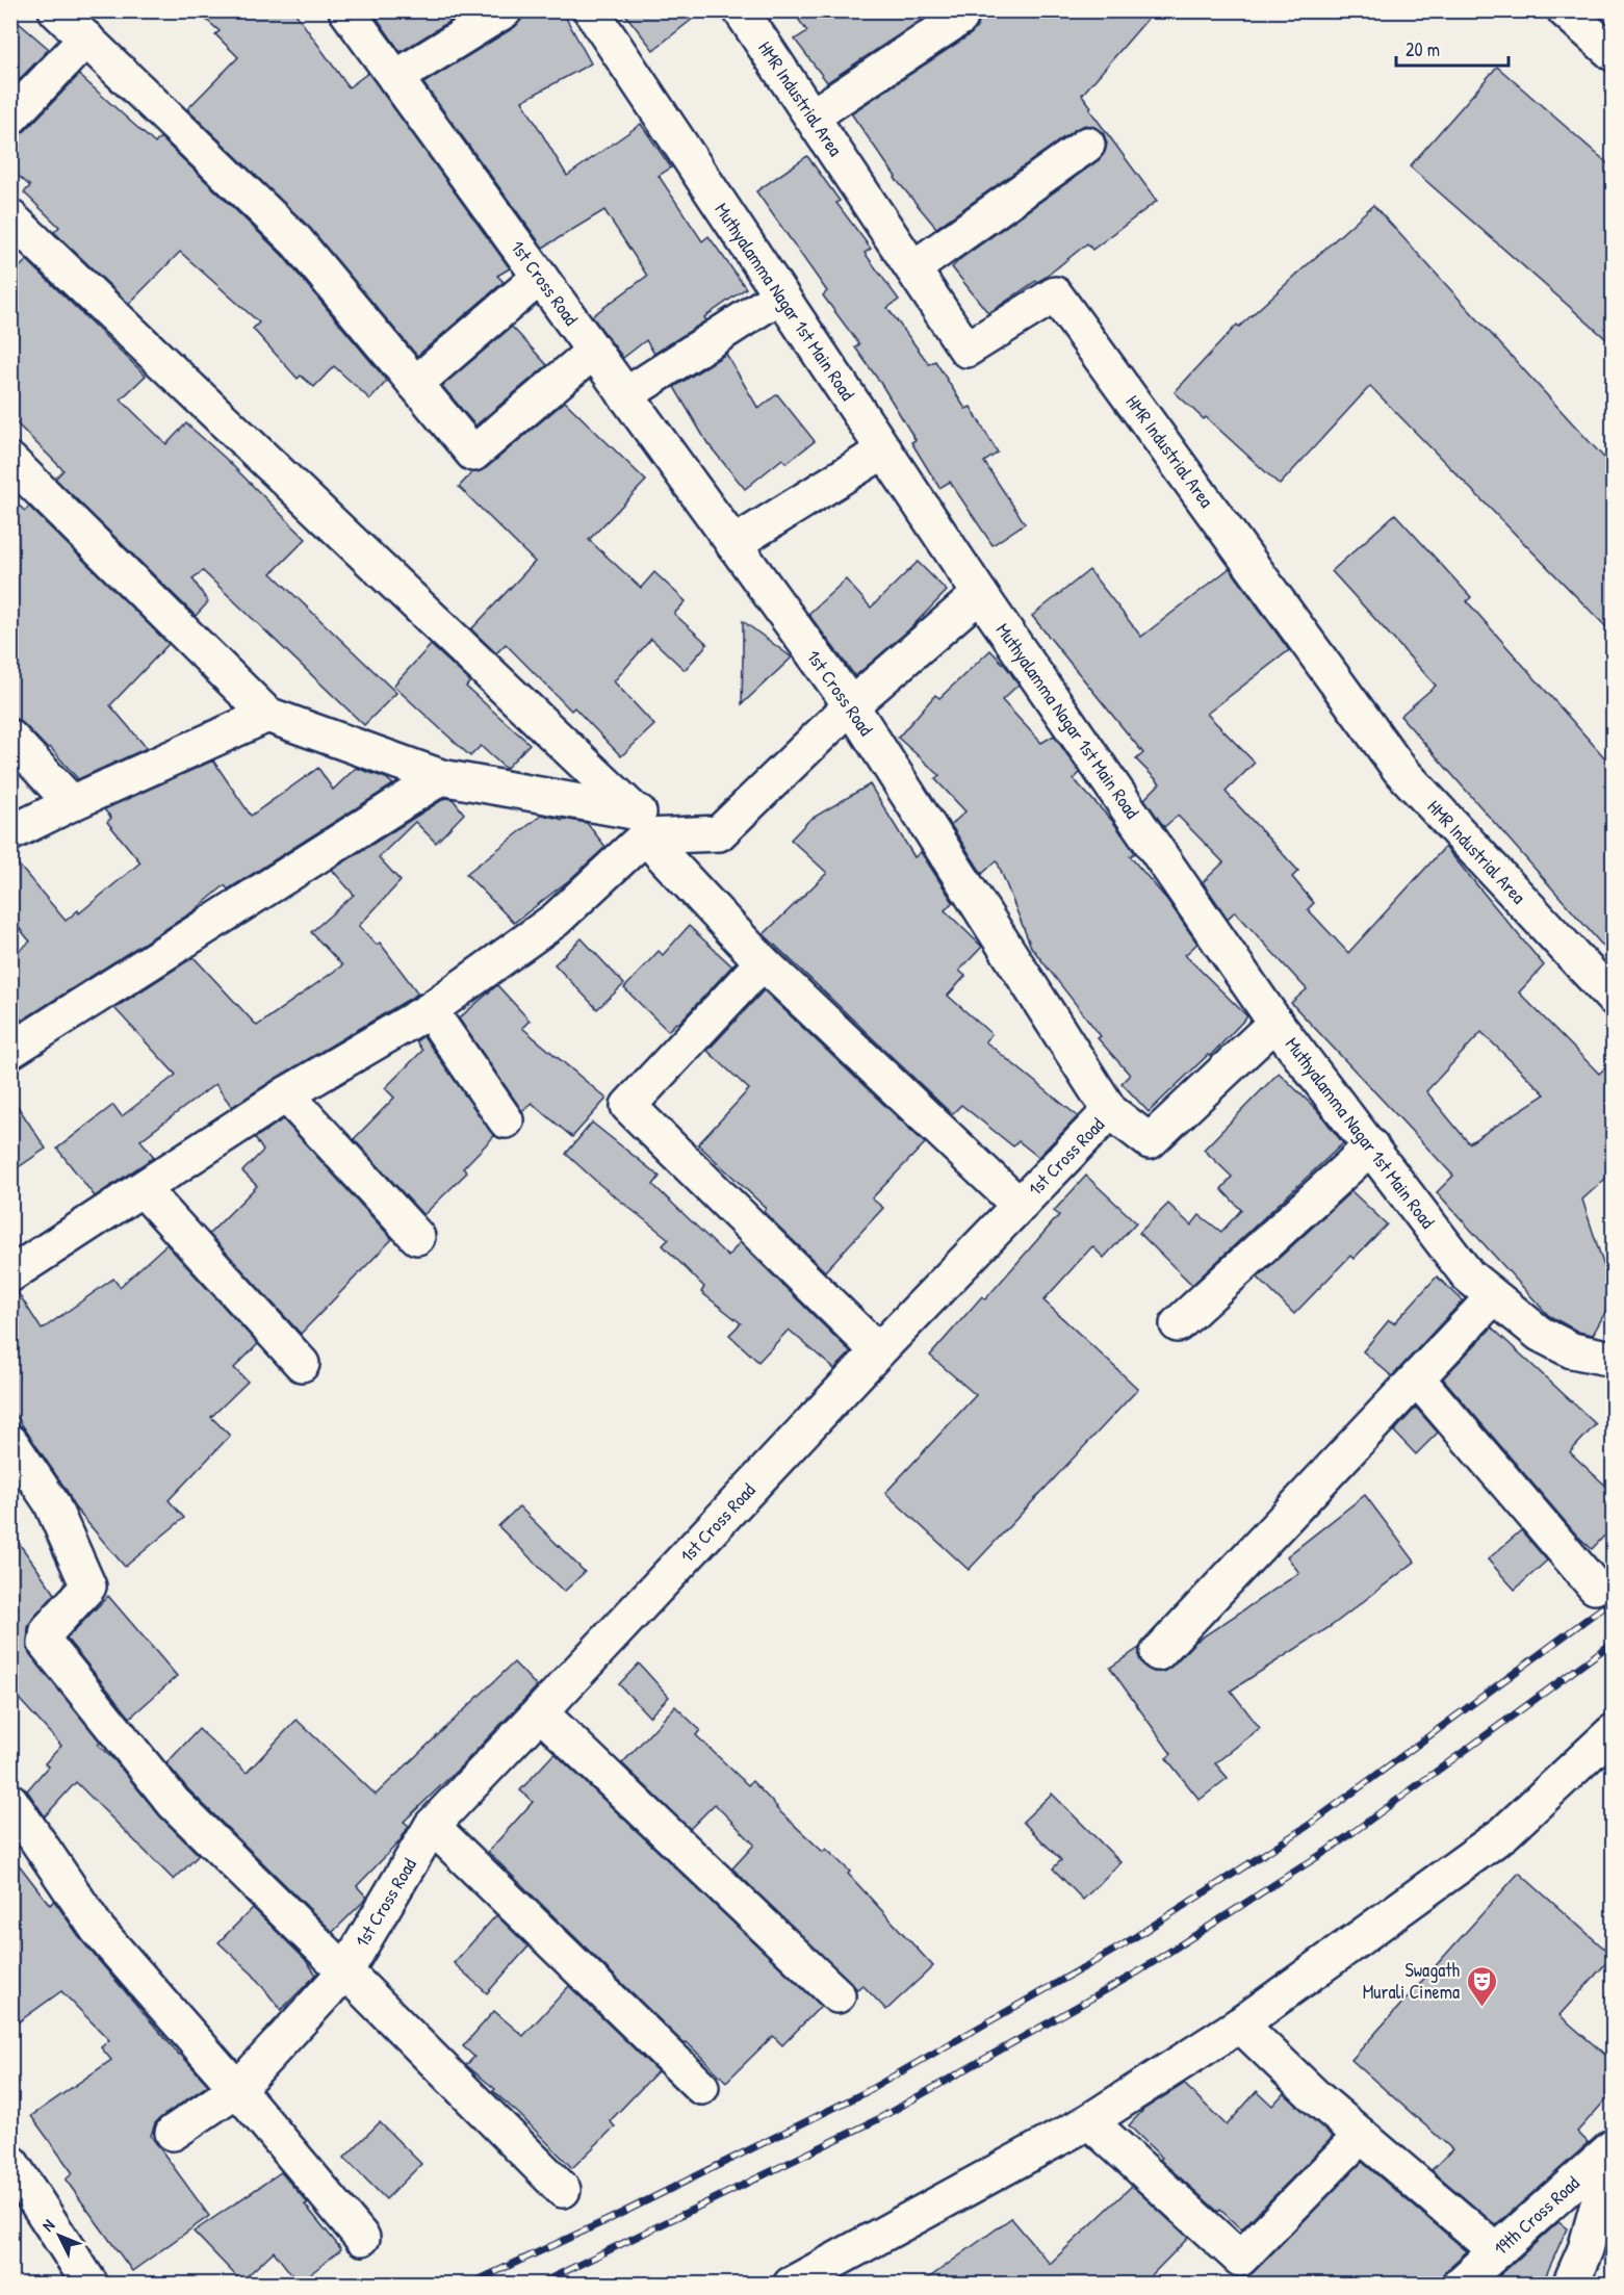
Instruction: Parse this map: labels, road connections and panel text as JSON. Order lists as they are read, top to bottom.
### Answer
{
  "streets": {
    "street": [
      "HMR Industrial Area",
      "1st Cross Road",
      "Muthyalamma Nagar 1st Main Road",
      "19th Cross Road"
    ]
  },
  "places": {
    "theatre": ["Swagath Murali Cinema"]
  },
  "scale_bar": "20 m",
  "north": "top left"
}
